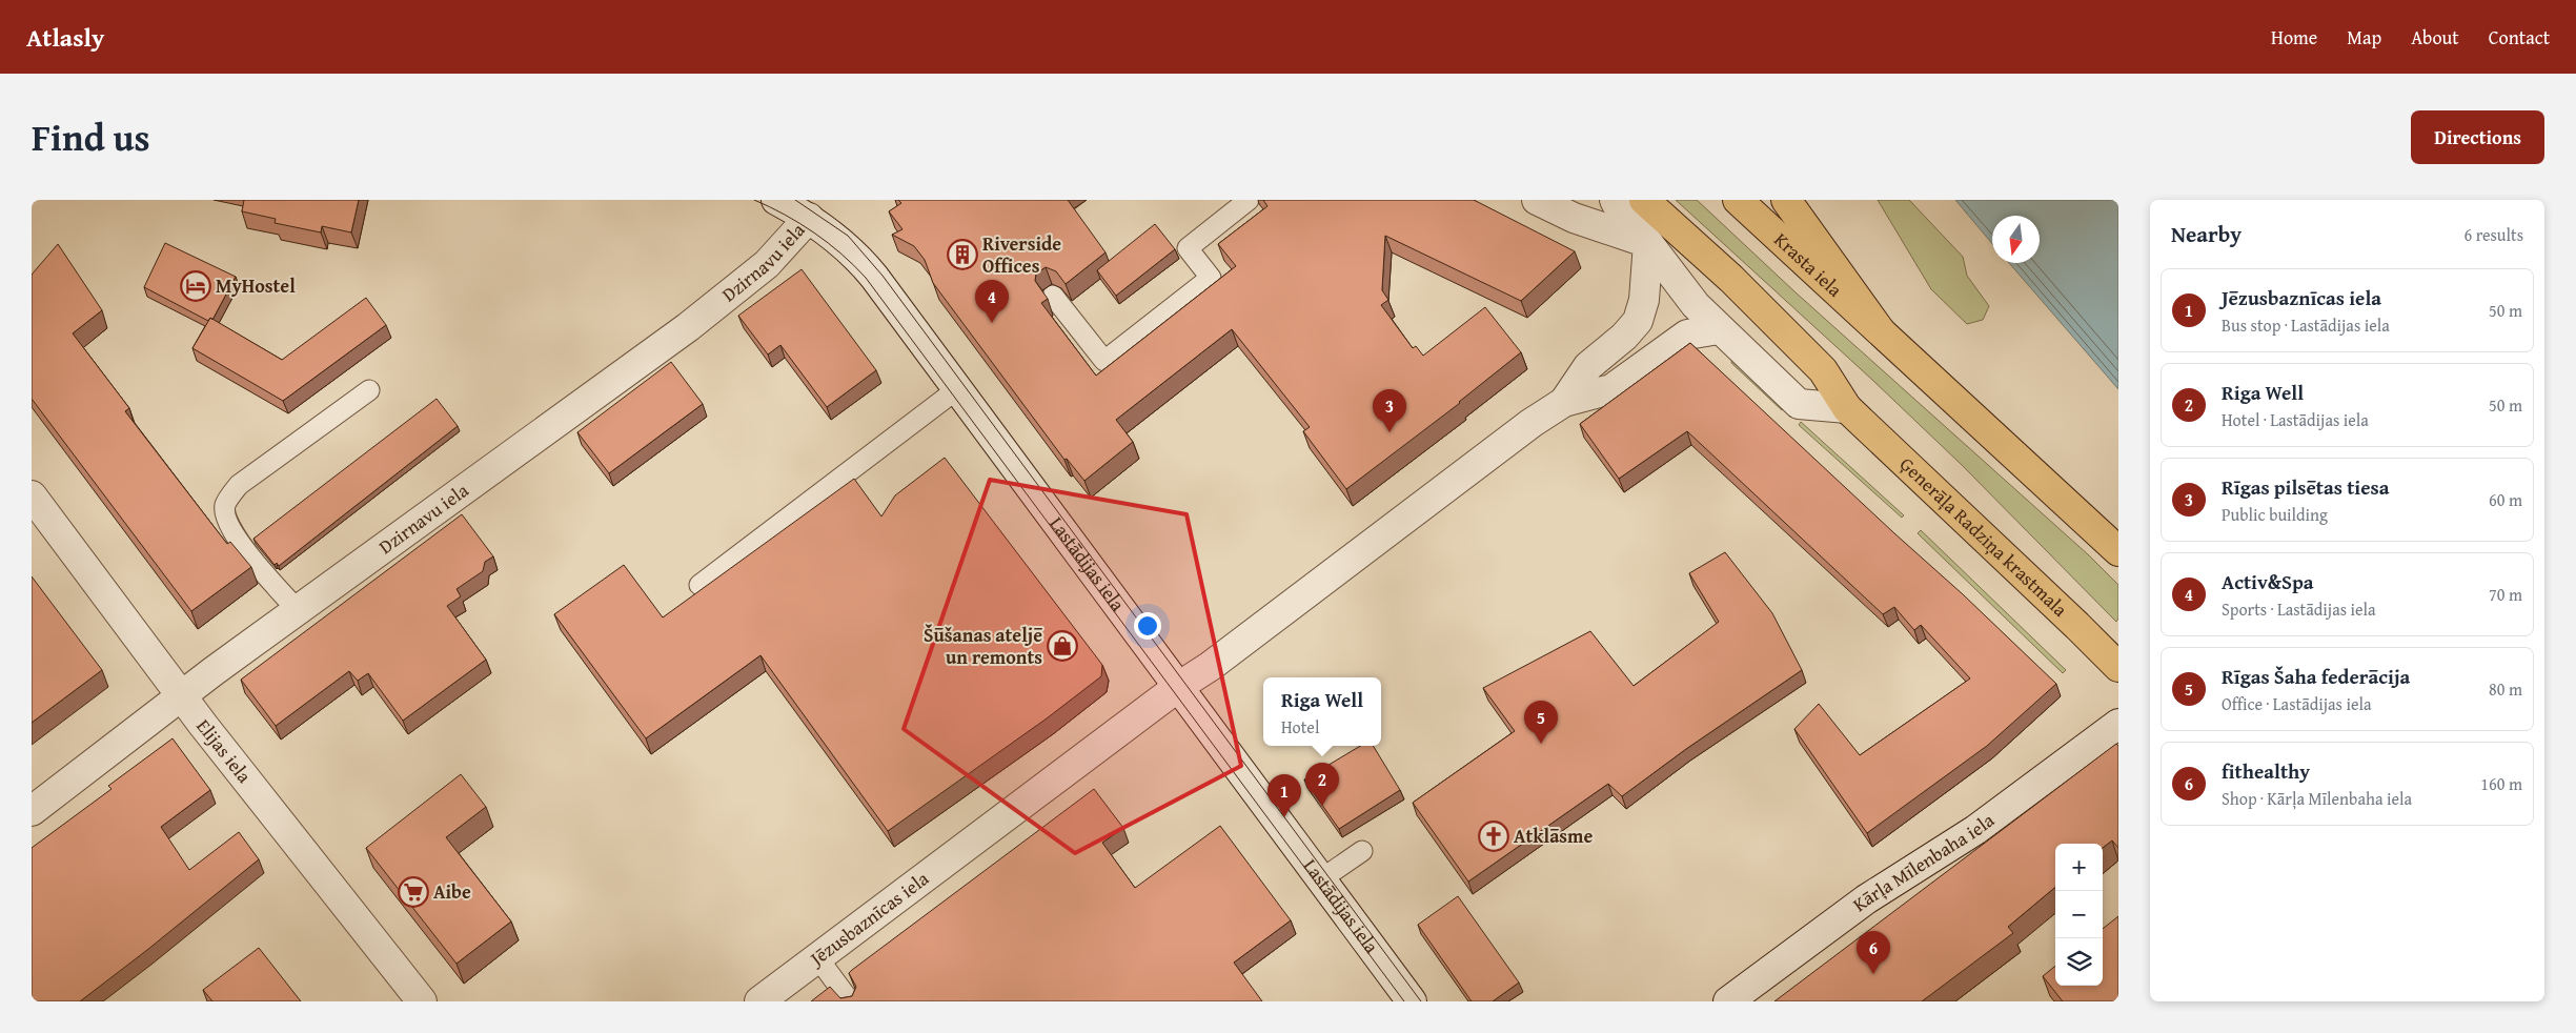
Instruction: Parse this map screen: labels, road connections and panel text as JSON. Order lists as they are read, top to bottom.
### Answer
{
  "streets": {
    "main road": ["Krasta iela", "Ģenerāļa Radziņa krastmala"],
    "street": [
      "Dzirnavu iela",
      "Lastādijas iela",
      "Elijas iela",
      "Kārļa Mīlenbaha iela",
      "Jēzusbaznīcas iela"
    ]
  },
  "crossings": [
    ["Dzirnavu iela", "Lastādijas iela"],
    ["Dzirnavu iela", "Elijas iela"],
    ["Lastādijas iela", "Jēzusbaznīcas iela"]
  ],
  "places": {
    "building": ["Riverside Offices"],
    "hotel": ["MyHostel"],
    "shop": ["Šūšanas ateljē un remonts"],
    "church": ["Atklāsme"],
    "supermarket": ["Aibe"]
  },
  "north": "bottom",
  "page": {
    "header": "Atlasly",
    "nav": [
      "Home",
      "Map",
      "About",
      "Contact"
    ],
    "title": "Find us",
    "buttons": "Directions",
    "heading": ["Nearby", "6 results"],
    "list": [
      {
        "mark": "1",
        "name": "Jēzusbaznīcas iela",
        "note": "Bus stop · Lastādijas iela",
        "value": "50 m"
      },
      {
        "mark": "2",
        "name": "Riga Well",
        "note": "Hotel · Lastādijas iela",
        "value": "50 m"
      },
      {
        "mark": "3",
        "name": "Rīgas pilsētas tiesa",
        "note": "Public building",
        "value": "60 m"
      },
      {
        "mark": "4",
        "name": "Activ&Spa",
        "note": "Sports · Lastādijas iela",
        "value": "70 m"
      },
      {
        "mark": "5",
        "name": "Rīgas Šaha federācija",
        "note": "Office · Lastādijas iela",
        "value": "80 m"
      },
      {
        "mark": "6",
        "name": "fithealthy",
        "note": "Shop · Kārļa Mīlenbaha iela",
        "value": "160 m"
      }
    ],
    "pins": [
      "4",
      "3",
      "5",
      "2",
      "1",
      "6"
    ],
    "popup": ["Riga Well", "Hotel"],
    "map_buttons": ["+", "−"]
  }
}
